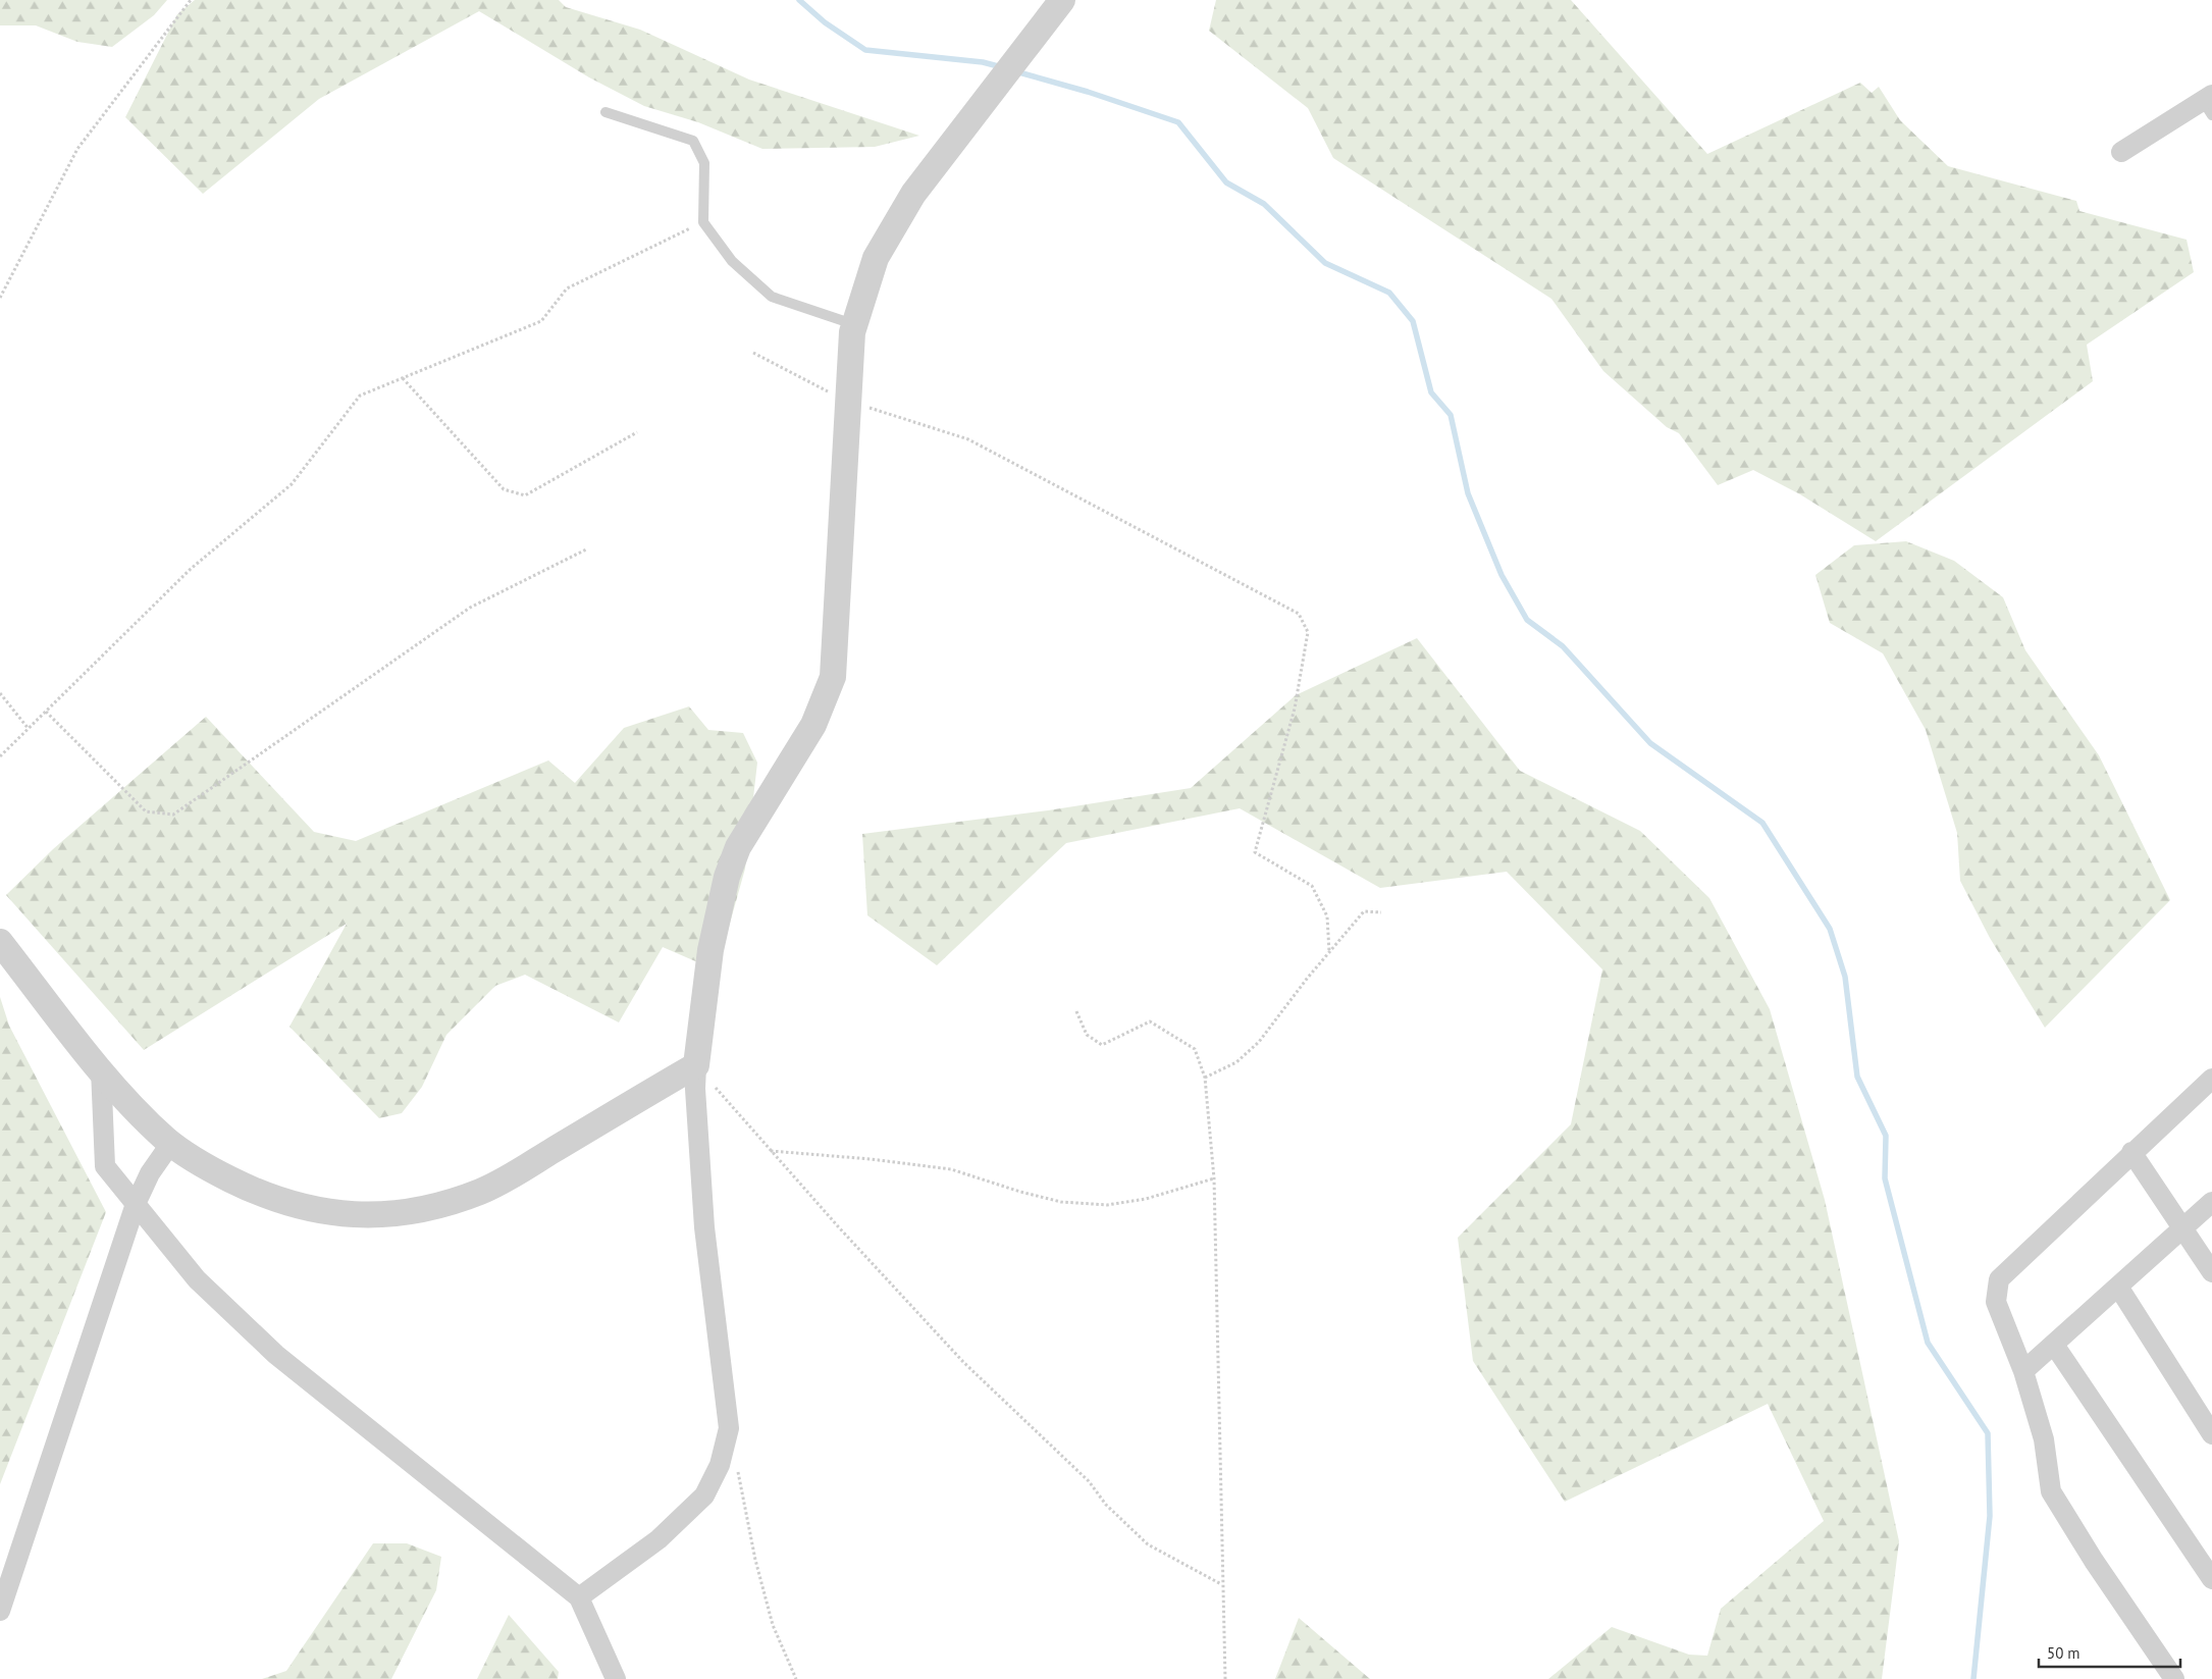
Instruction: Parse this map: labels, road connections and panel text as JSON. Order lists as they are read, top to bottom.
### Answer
{
  "scale_bar": "50 m"
}
